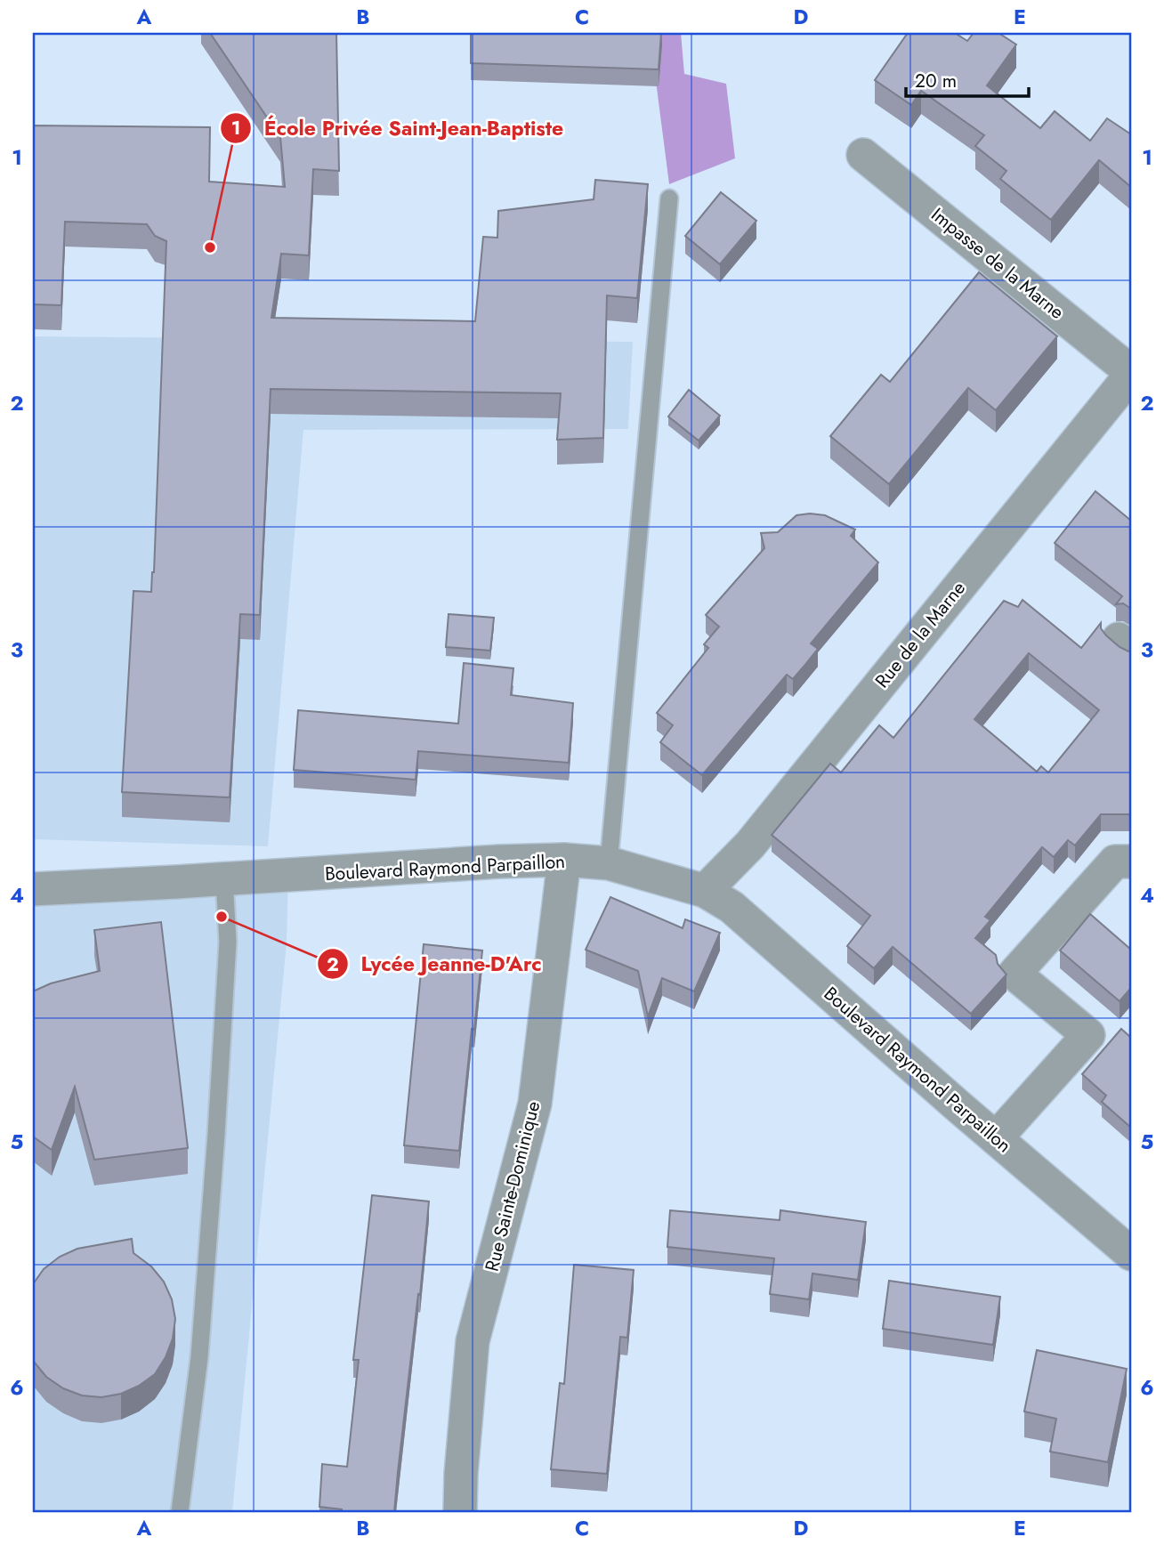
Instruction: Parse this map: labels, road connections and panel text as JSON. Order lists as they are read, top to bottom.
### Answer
{
  "streets": {
    "street": [
      "Impasse de la Marne",
      "Rue de la Marne",
      "Boulevard Raymond Parpaillon",
      "Rue Sainte-Dominique"
    ]
  },
  "crossings": [
    ["Impasse de la Marne", "Rue de la Marne"],
    ["Rue de la Marne", "Boulevard Raymond Parpaillon"],
    ["Boulevard Raymond Parpaillon", "Rue Sainte-Dominique"]
  ],
  "places": ["École Privée Saint-Jean-Baptiste", "Lycée Jeanne-D'Arc"],
  "scale_bar": "20 m",
  "grid": {
    "columns": [
      "A",
      "B",
      "C",
      "D",
      "E"
    ],
    "rows": [
      "1",
      "2",
      "3",
      "4",
      "5",
      "6"
    ]
  }
}
